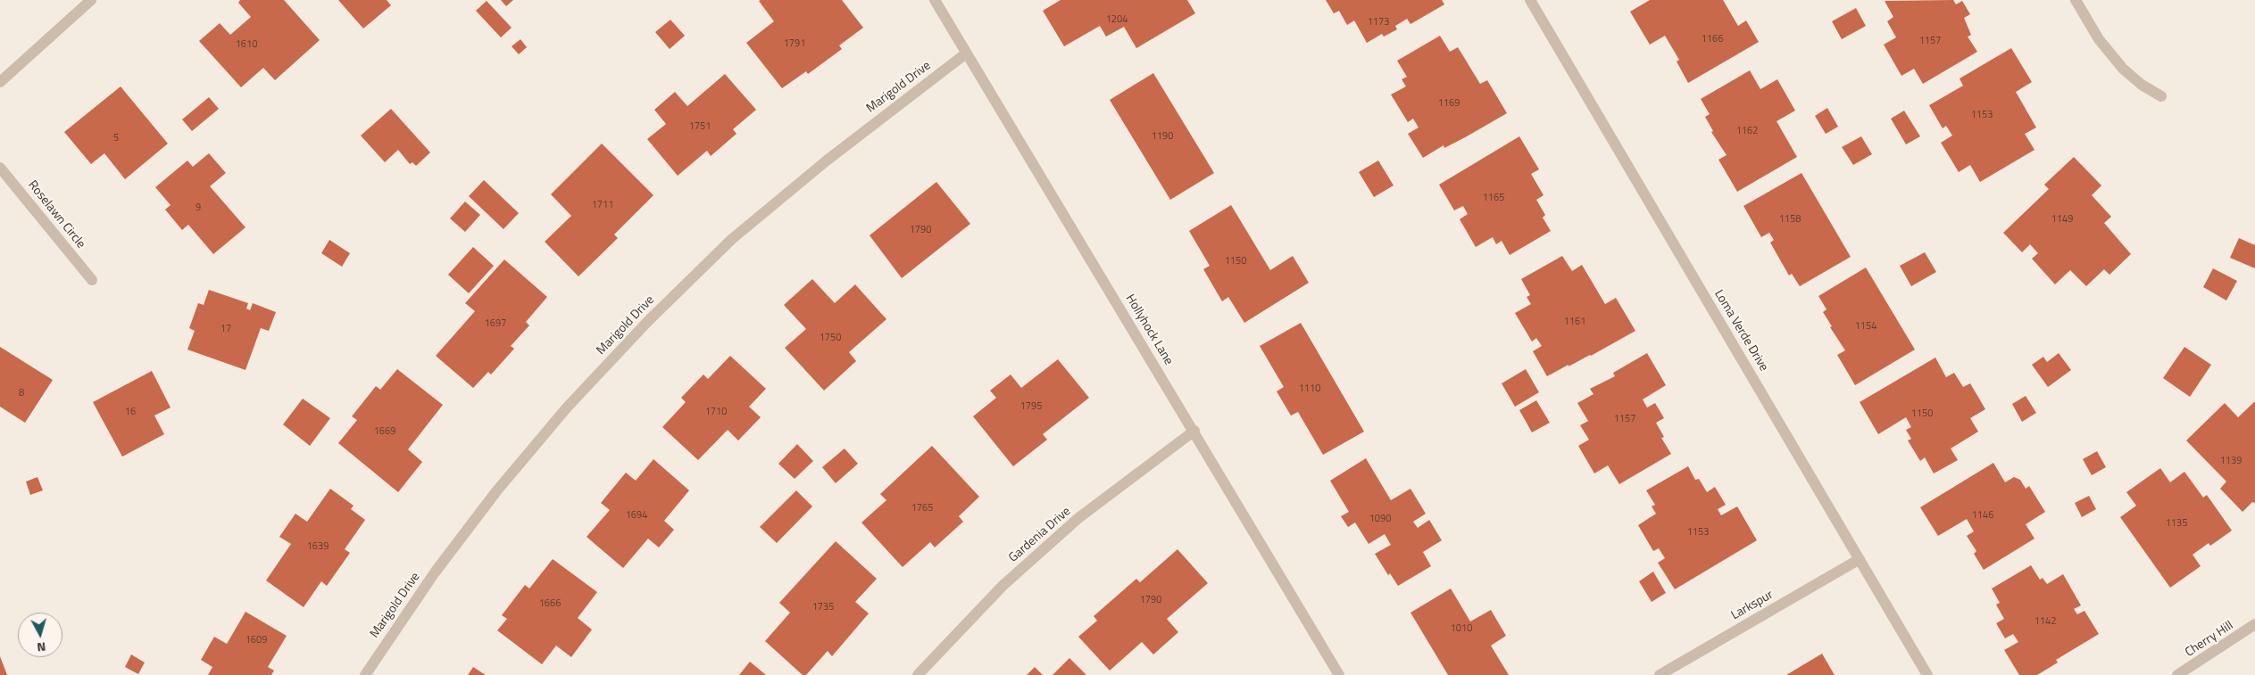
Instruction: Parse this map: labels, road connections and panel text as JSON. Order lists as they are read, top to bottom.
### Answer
{
  "streets": {
    "street": [
      "Marigold Drive",
      "Roselawn Circle",
      "Hollyhock Lane",
      "Loma Verde Drive",
      "Gardenia Drive",
      "Larkspur",
      "Cherry Hill"
    ]
  },
  "crossings": [
    ["Marigold Drive", "Hollyhock Lane"],
    ["Hollyhock Lane", "Gardenia Drive"],
    ["Loma Verde Drive", "Larkspur"]
  ],
  "house_numbers": [
    "1204",
    "1173",
    "1166",
    "1157",
    "1791",
    "1610",
    "1169",
    "1153",
    "1751",
    "1162",
    "1190",
    "5",
    "1165",
    "1711",
    "9",
    "1158",
    "1149",
    "1790",
    "1150",
    "1161",
    "1697",
    "1154",
    "17",
    "1750",
    "1110",
    "8",
    "1795",
    "16",
    "1710",
    "1150",
    "1157",
    "1669",
    "1139",
    "1765",
    "1694",
    "1146",
    "1090",
    "1135",
    "1153",
    "1639",
    "1790",
    "1666",
    "1735",
    "1142",
    "1010",
    "1609"
  ],
  "north": "bottom"
}
